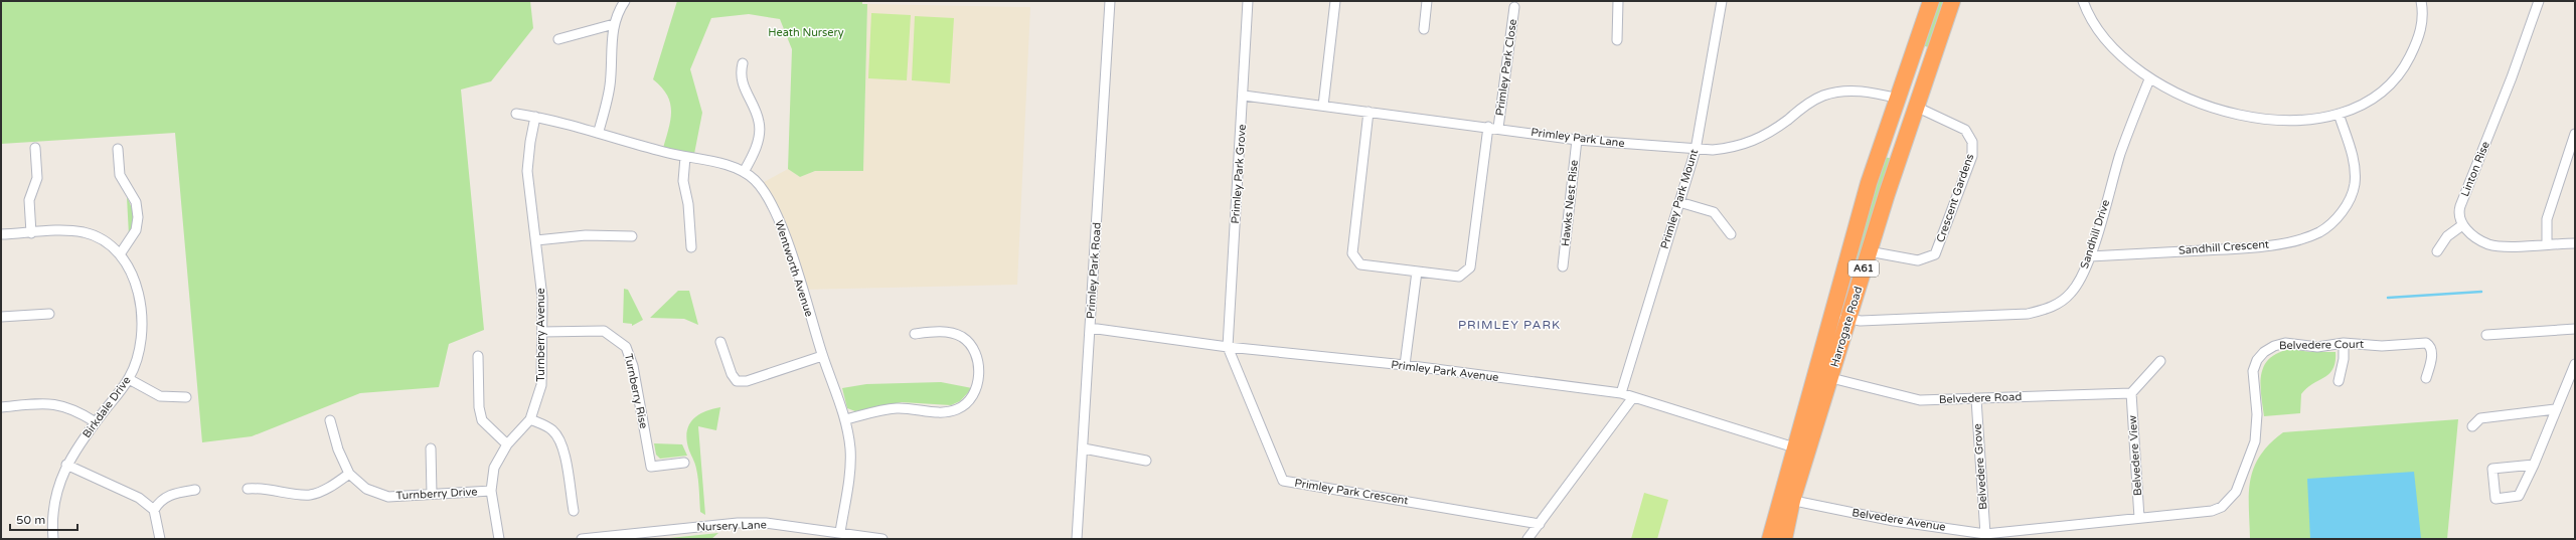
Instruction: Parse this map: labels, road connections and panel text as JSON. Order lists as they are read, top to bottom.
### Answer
{
  "streets": {
    "highway": ["A61", "Harrogate Road"],
    "street": [
      "Primley Park Close",
      "Primley Park Lane",
      "Linton Rise",
      "Primley Park Grove",
      "Crescent Gardens",
      "Primley Park Mount",
      "Hawks Nest Rise",
      "Sandhill Drive",
      "Sandhill Crescent",
      "Wentworth Avenue",
      "Primley Park Road",
      "Turnberry Avenue",
      "Belvedere Court",
      "Primley Park Avenue",
      "Turnberry Rise",
      "Belvedere Road",
      "Birkdale Drive",
      "Belvedere View",
      "Belvedere Grove",
      "Primley Park Crescent",
      "Turnberry Drive",
      "Belvedere Avenue",
      "Nursery Lane"
    ]
  },
  "crossings": [
    ["Primley Park Close", "Primley Park Lane"],
    ["Primley Park Lane", "Primley Park Grove"],
    ["Primley Park Lane", "Primley Park Mount"],
    ["Primley Park Lane", "Hawks Nest Rise"],
    ["Primley Park Lane", "Harrogate Road"],
    ["Primley Park Grove", "Primley Park Avenue"],
    ["Primley Park Grove", "Primley Park Crescent"],
    ["Crescent Gardens", "Harrogate Road"],
    ["Primley Park Mount", "Primley Park Avenue"],
    ["Sandhill Drive", "Sandhill Crescent"],
    ["Sandhill Drive", "Harrogate Road"],
    ["Wentworth Avenue", "Turnberry Avenue"],
    ["Wentworth Avenue", "Nursery Lane"],
    ["Primley Park Road", "Primley Park Avenue"],
    ["Harrogate Road", "Primley Park Avenue"],
    ["Harrogate Road", "Belvedere Road"],
    ["Harrogate Road", "Belvedere Avenue"],
    ["Turnberry Avenue", "Turnberry Rise"],
    ["Turnberry Avenue", "Turnberry Drive"],
    ["Belvedere Court", "Belvedere View"],
    ["Belvedere Court", "Belvedere Avenue"],
    ["Primley Park Avenue", "Primley Park Crescent"],
    ["Belvedere Road", "Belvedere View"],
    ["Belvedere Road", "Belvedere Grove"],
    ["Belvedere View", "Belvedere Avenue"],
    ["Belvedere Grove", "Belvedere Avenue"]
  ],
  "districts": ["PRIMLEY PARK"],
  "parks": ["Heath Nursery"],
  "scale_bar": "50 m"
}
